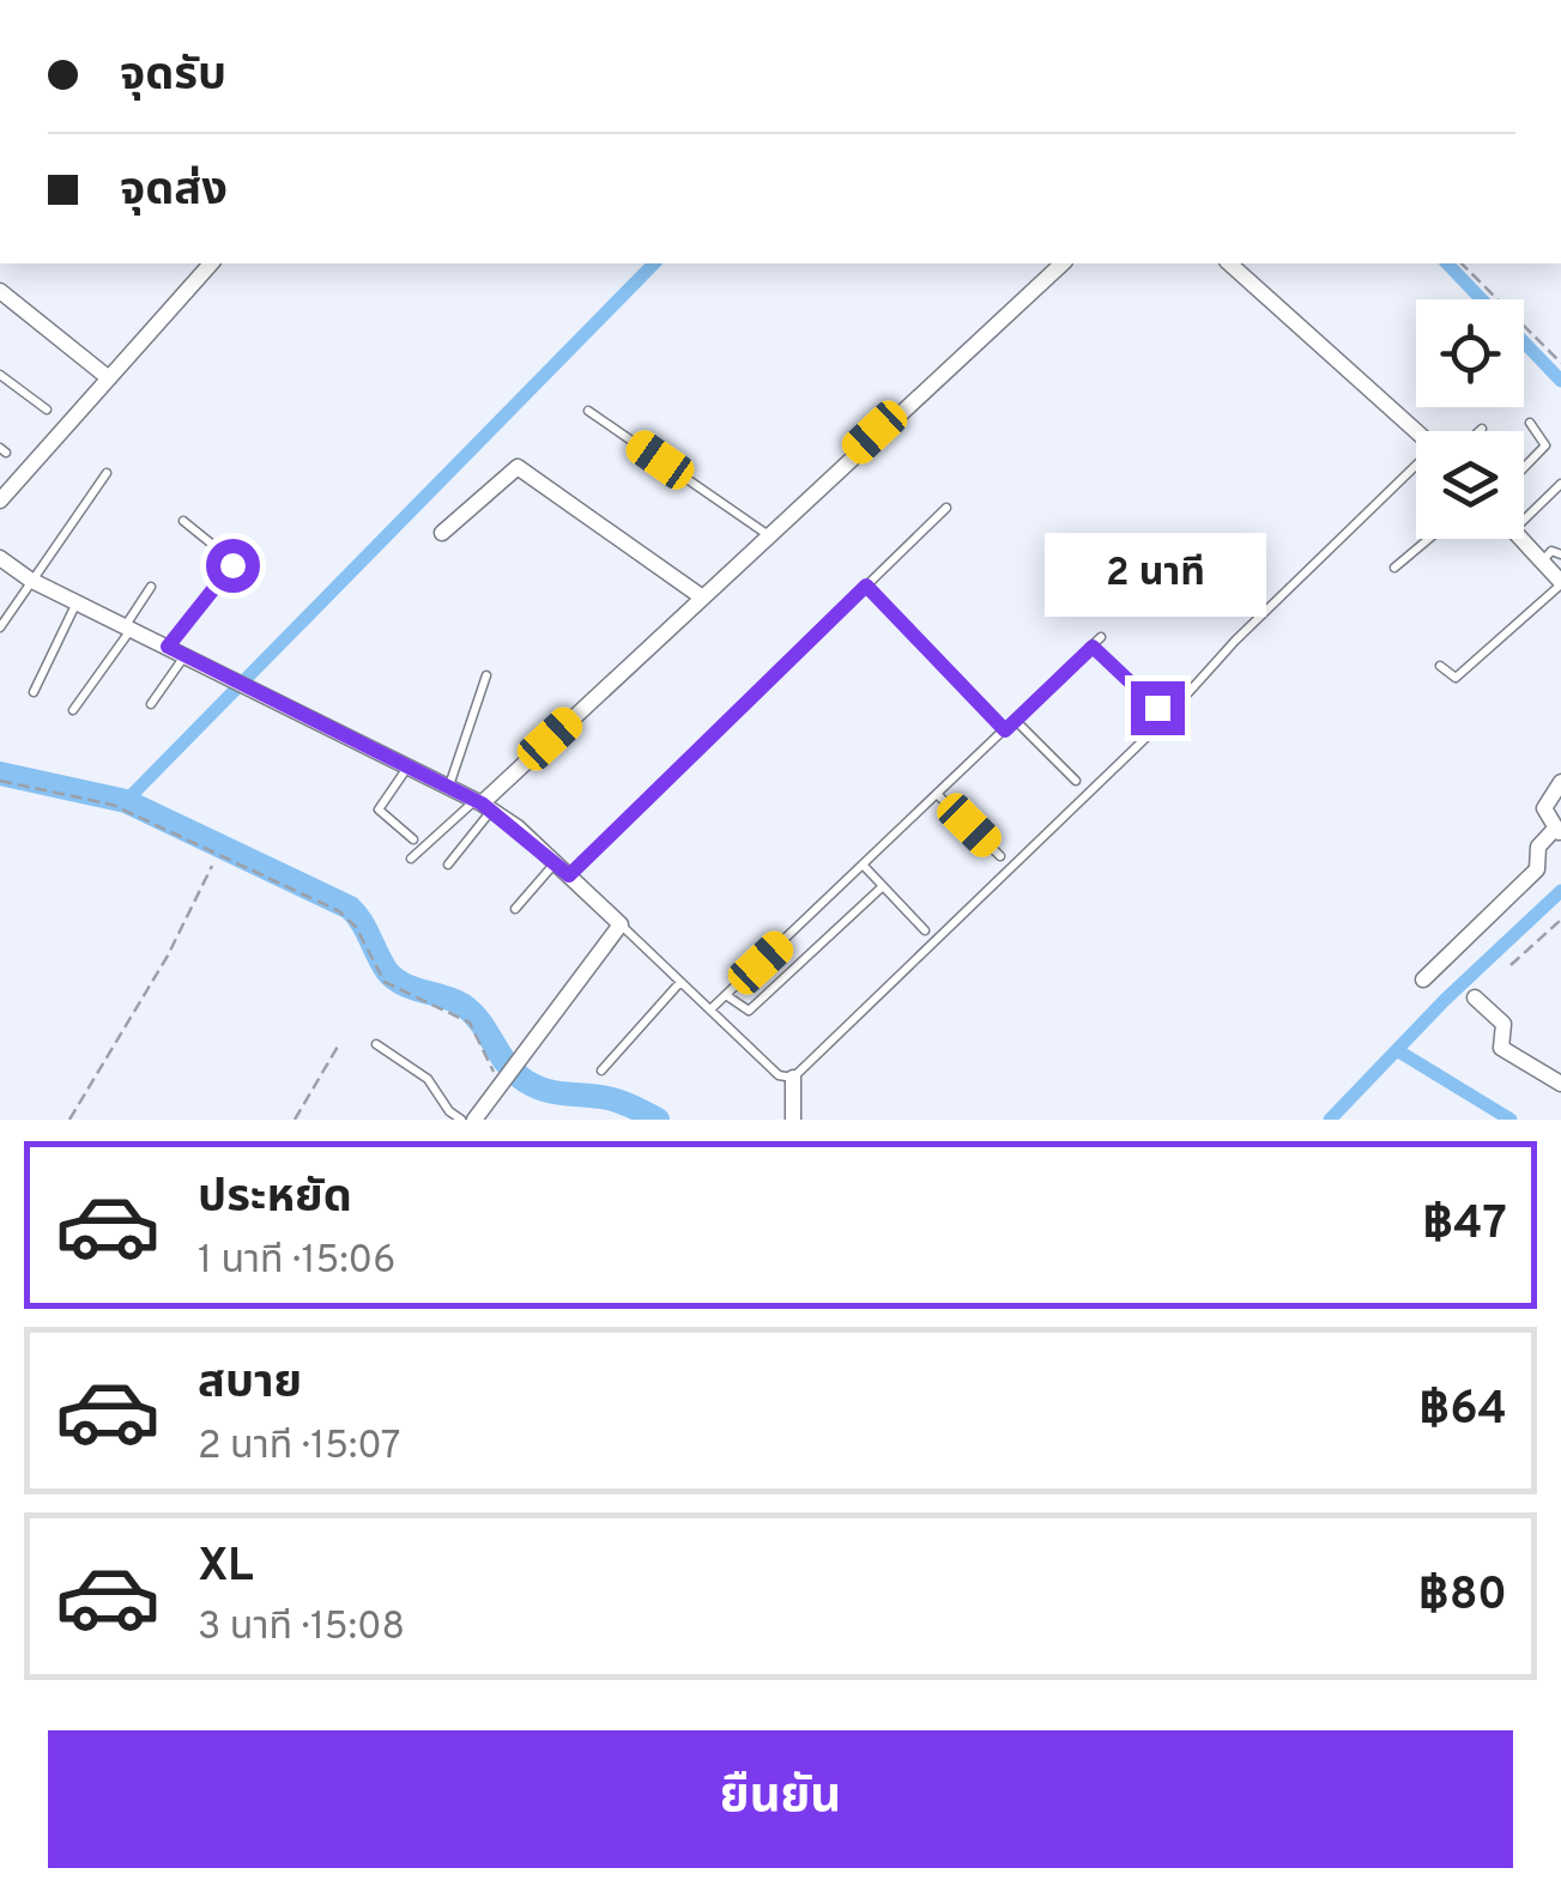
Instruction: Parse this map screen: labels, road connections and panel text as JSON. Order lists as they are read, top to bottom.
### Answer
{
  "page": {
    "banner": ["จุดรับ", "จุดส่ง"],
    "bubble": "2 นาที",
    "list": [
      {
        "name": "ประหยัด",
        "note": "1 นาที · 15:06",
        "value": "฿47"
      },
      {
        "name": "สบาย",
        "note": "2 นาที · 15:07",
        "value": "฿64"
      },
      {
        "name": "XL",
        "note": "3 นาที · 15:08",
        "value": "฿80"
      }
    ],
    "buttons": "ยืนยัน"
  }
}
